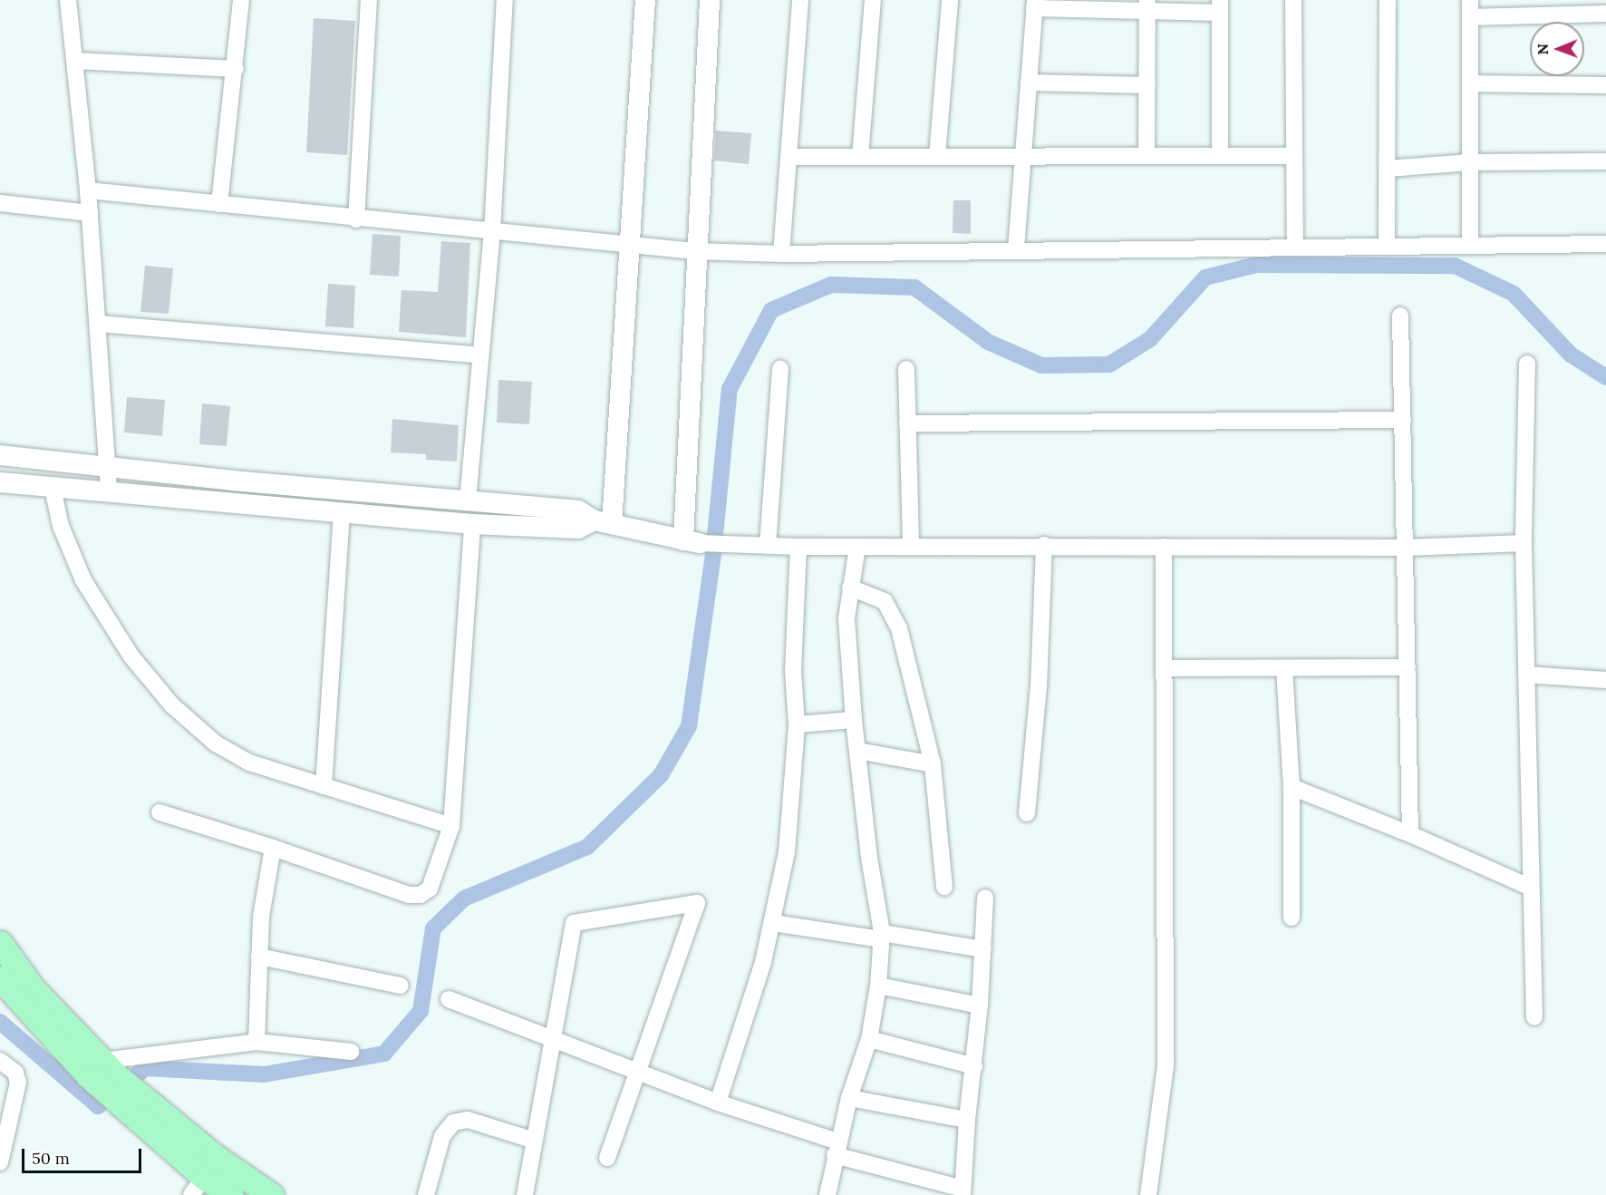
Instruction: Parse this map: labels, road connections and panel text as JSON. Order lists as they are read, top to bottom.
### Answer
{
  "scale_bar": "50 m",
  "north": "left"
}
